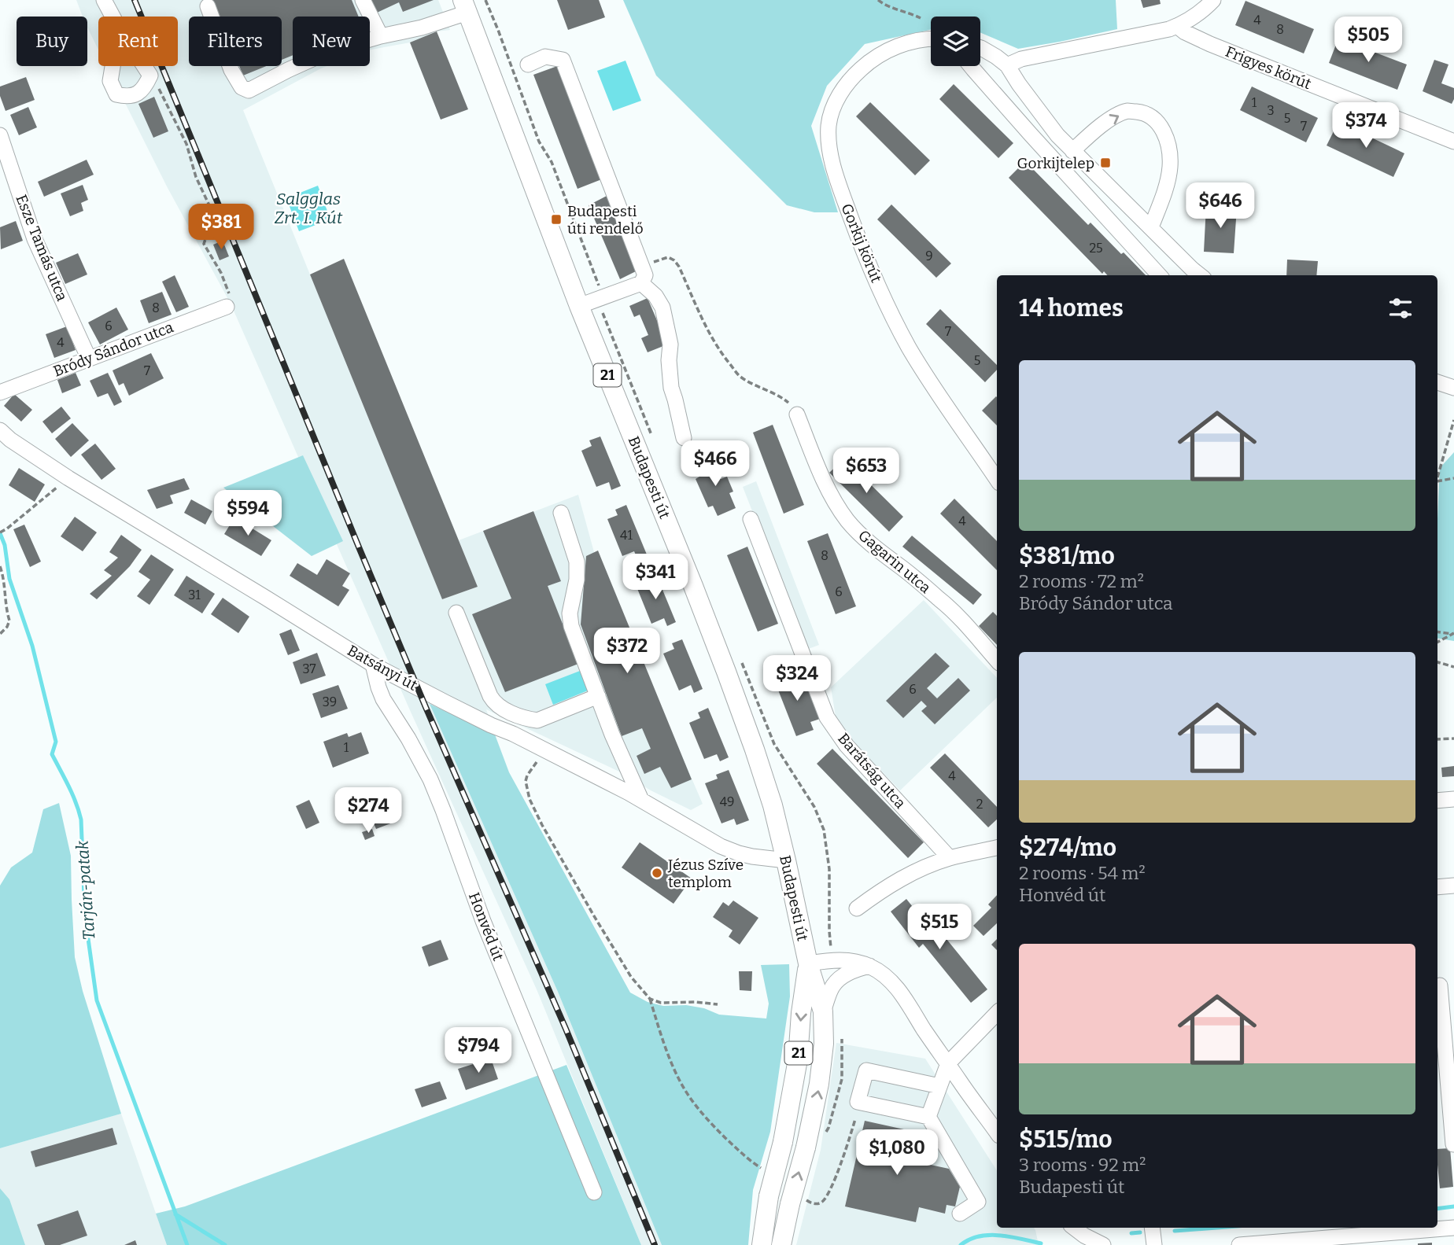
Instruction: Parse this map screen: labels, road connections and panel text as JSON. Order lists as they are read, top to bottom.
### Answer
{
  "streets": {
    "main road": ["21", "Budapesti út"],
    "street": [
      "Frigyes körút",
      "Gorkij körút",
      "Esze Tamás utca",
      "Bródy Sándor utca",
      "Gagarin utca",
      "Batsányi út",
      "Barátság utca",
      "Honvéd út"
    ]
  },
  "crossings": [
    ["Esze Tamás utca", "Bródy Sándor utca"],
    ["21", "Budapesti út"],
    ["Budapesti út", "Batsányi út"],
    ["Batsányi út", "Honvéd út"]
  ],
  "water": ["Salgglas Zrt. I. Kút", "Tarján-patak"],
  "places": {
    "transit": ["Gorkijtelep", "Budapesti úti rendelő"],
    "other": ["Jézus Szíve templom"]
  },
  "house_numbers": [
    "4",
    "8",
    "1",
    "3",
    "5",
    "7",
    "25",
    "9",
    "8",
    "6",
    "7",
    "4",
    "5",
    "7",
    "4",
    "41",
    "8",
    "6",
    "31",
    "37",
    "6",
    "39",
    "1",
    "4",
    "49",
    "2"
  ],
  "page": {
    "price": [
      "$505",
      "$374",
      "$646",
      "$381",
      "$466",
      "$653",
      "$594",
      "$341",
      "$372",
      "$324",
      "$274",
      "$515",
      "$794",
      "$1,080"
    ],
    "chip": [
      "Buy",
      "Rent",
      "Filters",
      "New"
    ],
    "heading": "14 homes",
    "list": [
      {
        "name": "$381/mo",
        "note": "2 rooms · 72 m² · Bródy Sándor utca"
      },
      {
        "name": "$274/mo",
        "note": "2 rooms · 54 m² · Honvéd út"
      },
      {
        "name": "$515/mo",
        "note": "3 rooms · 92 m² · Budapesti út"
      }
    ]
  }
}
